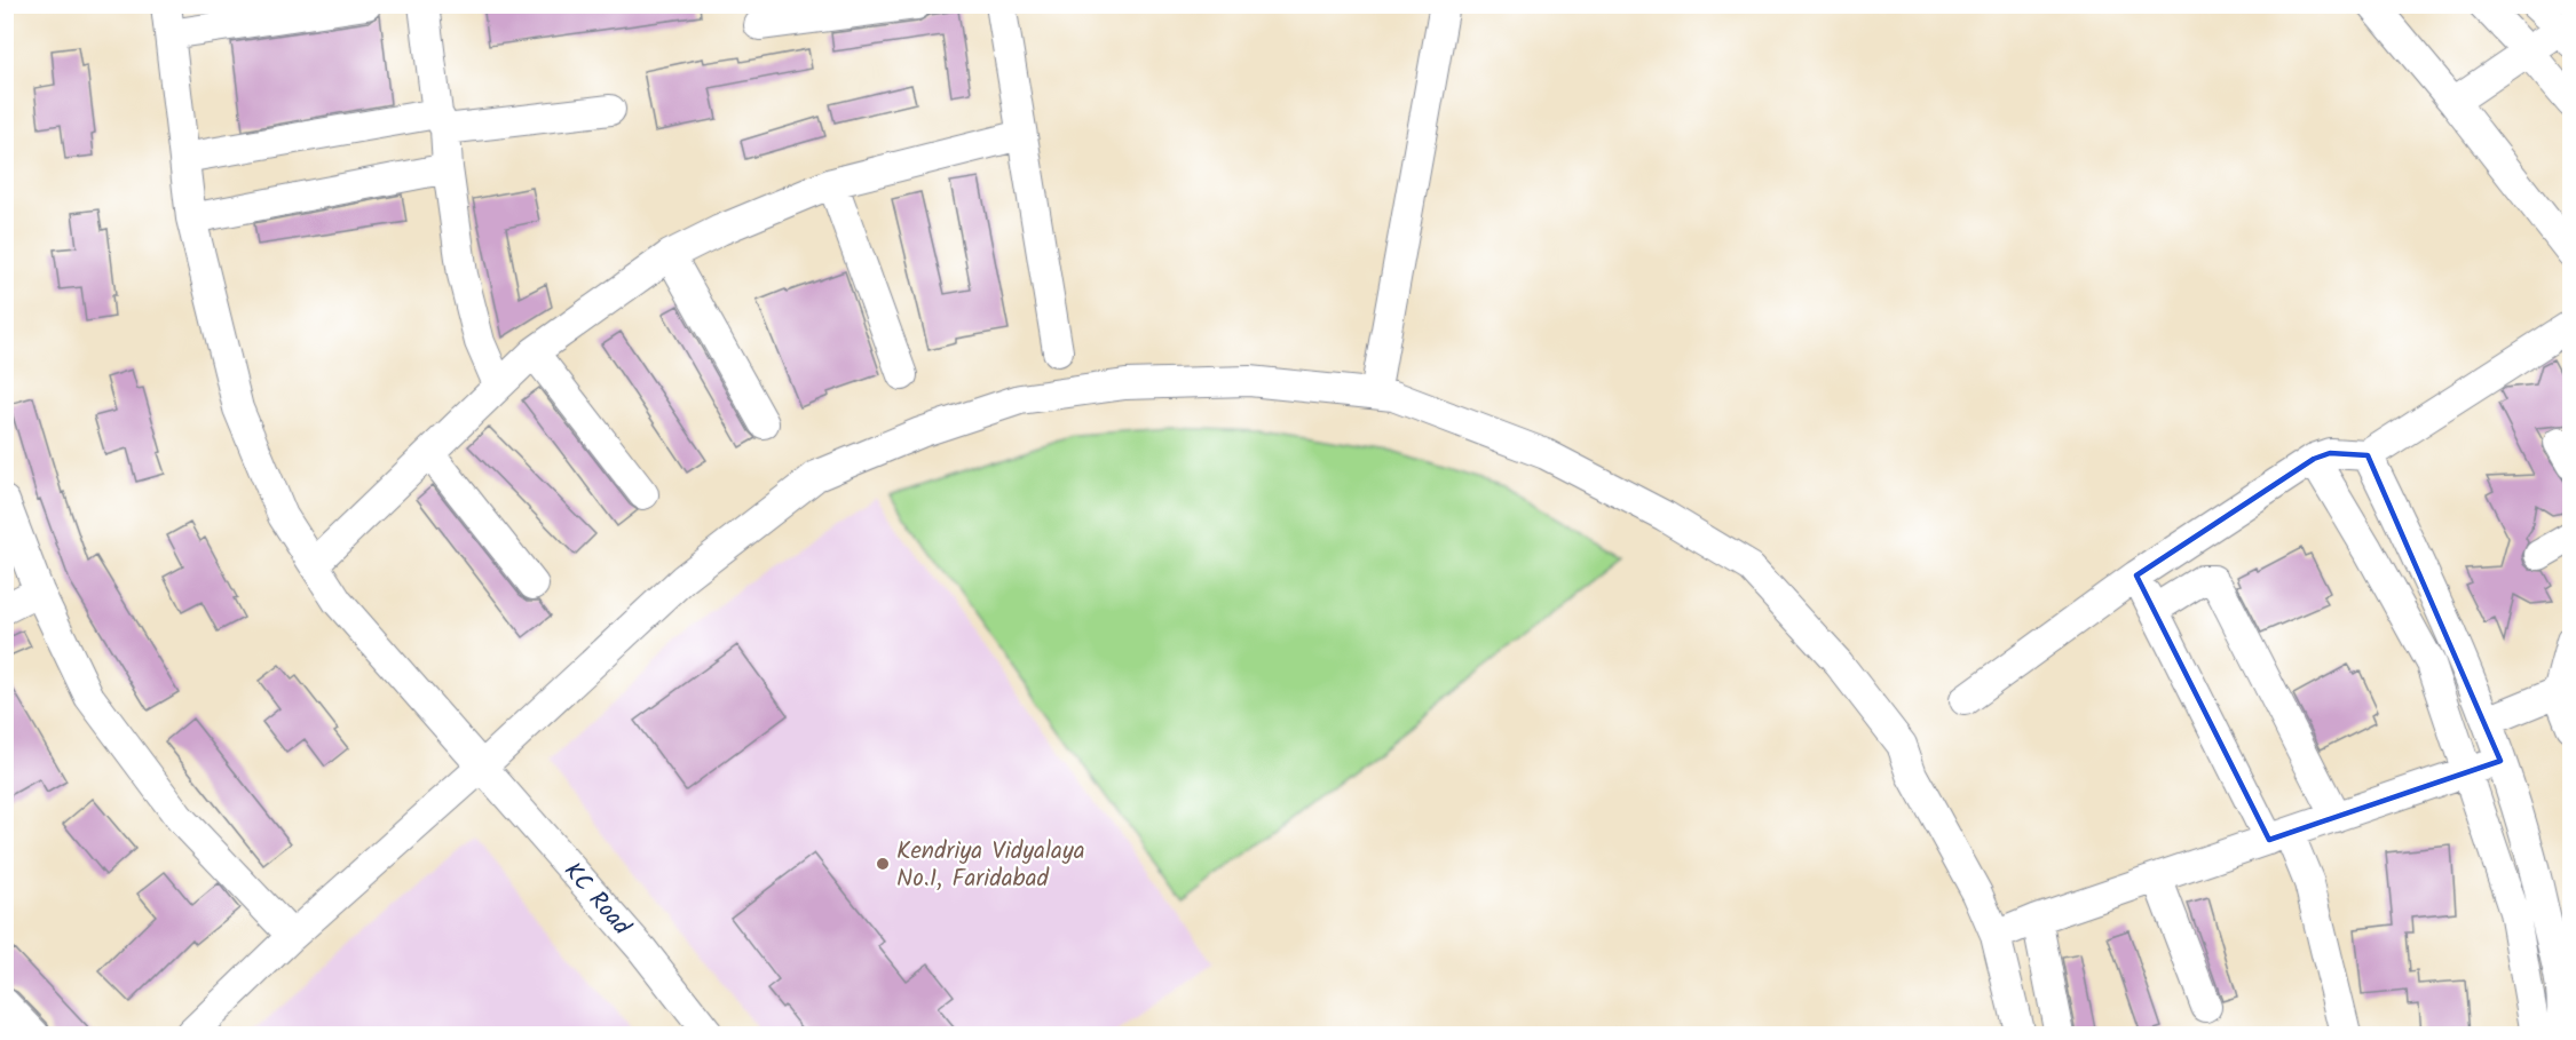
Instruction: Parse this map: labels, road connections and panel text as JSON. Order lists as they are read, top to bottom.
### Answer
{
  "streets": {
    "street": ["KC Road"]
  },
  "places": ["Kendriya Vidyalaya No.1, Faridabad"]
}
